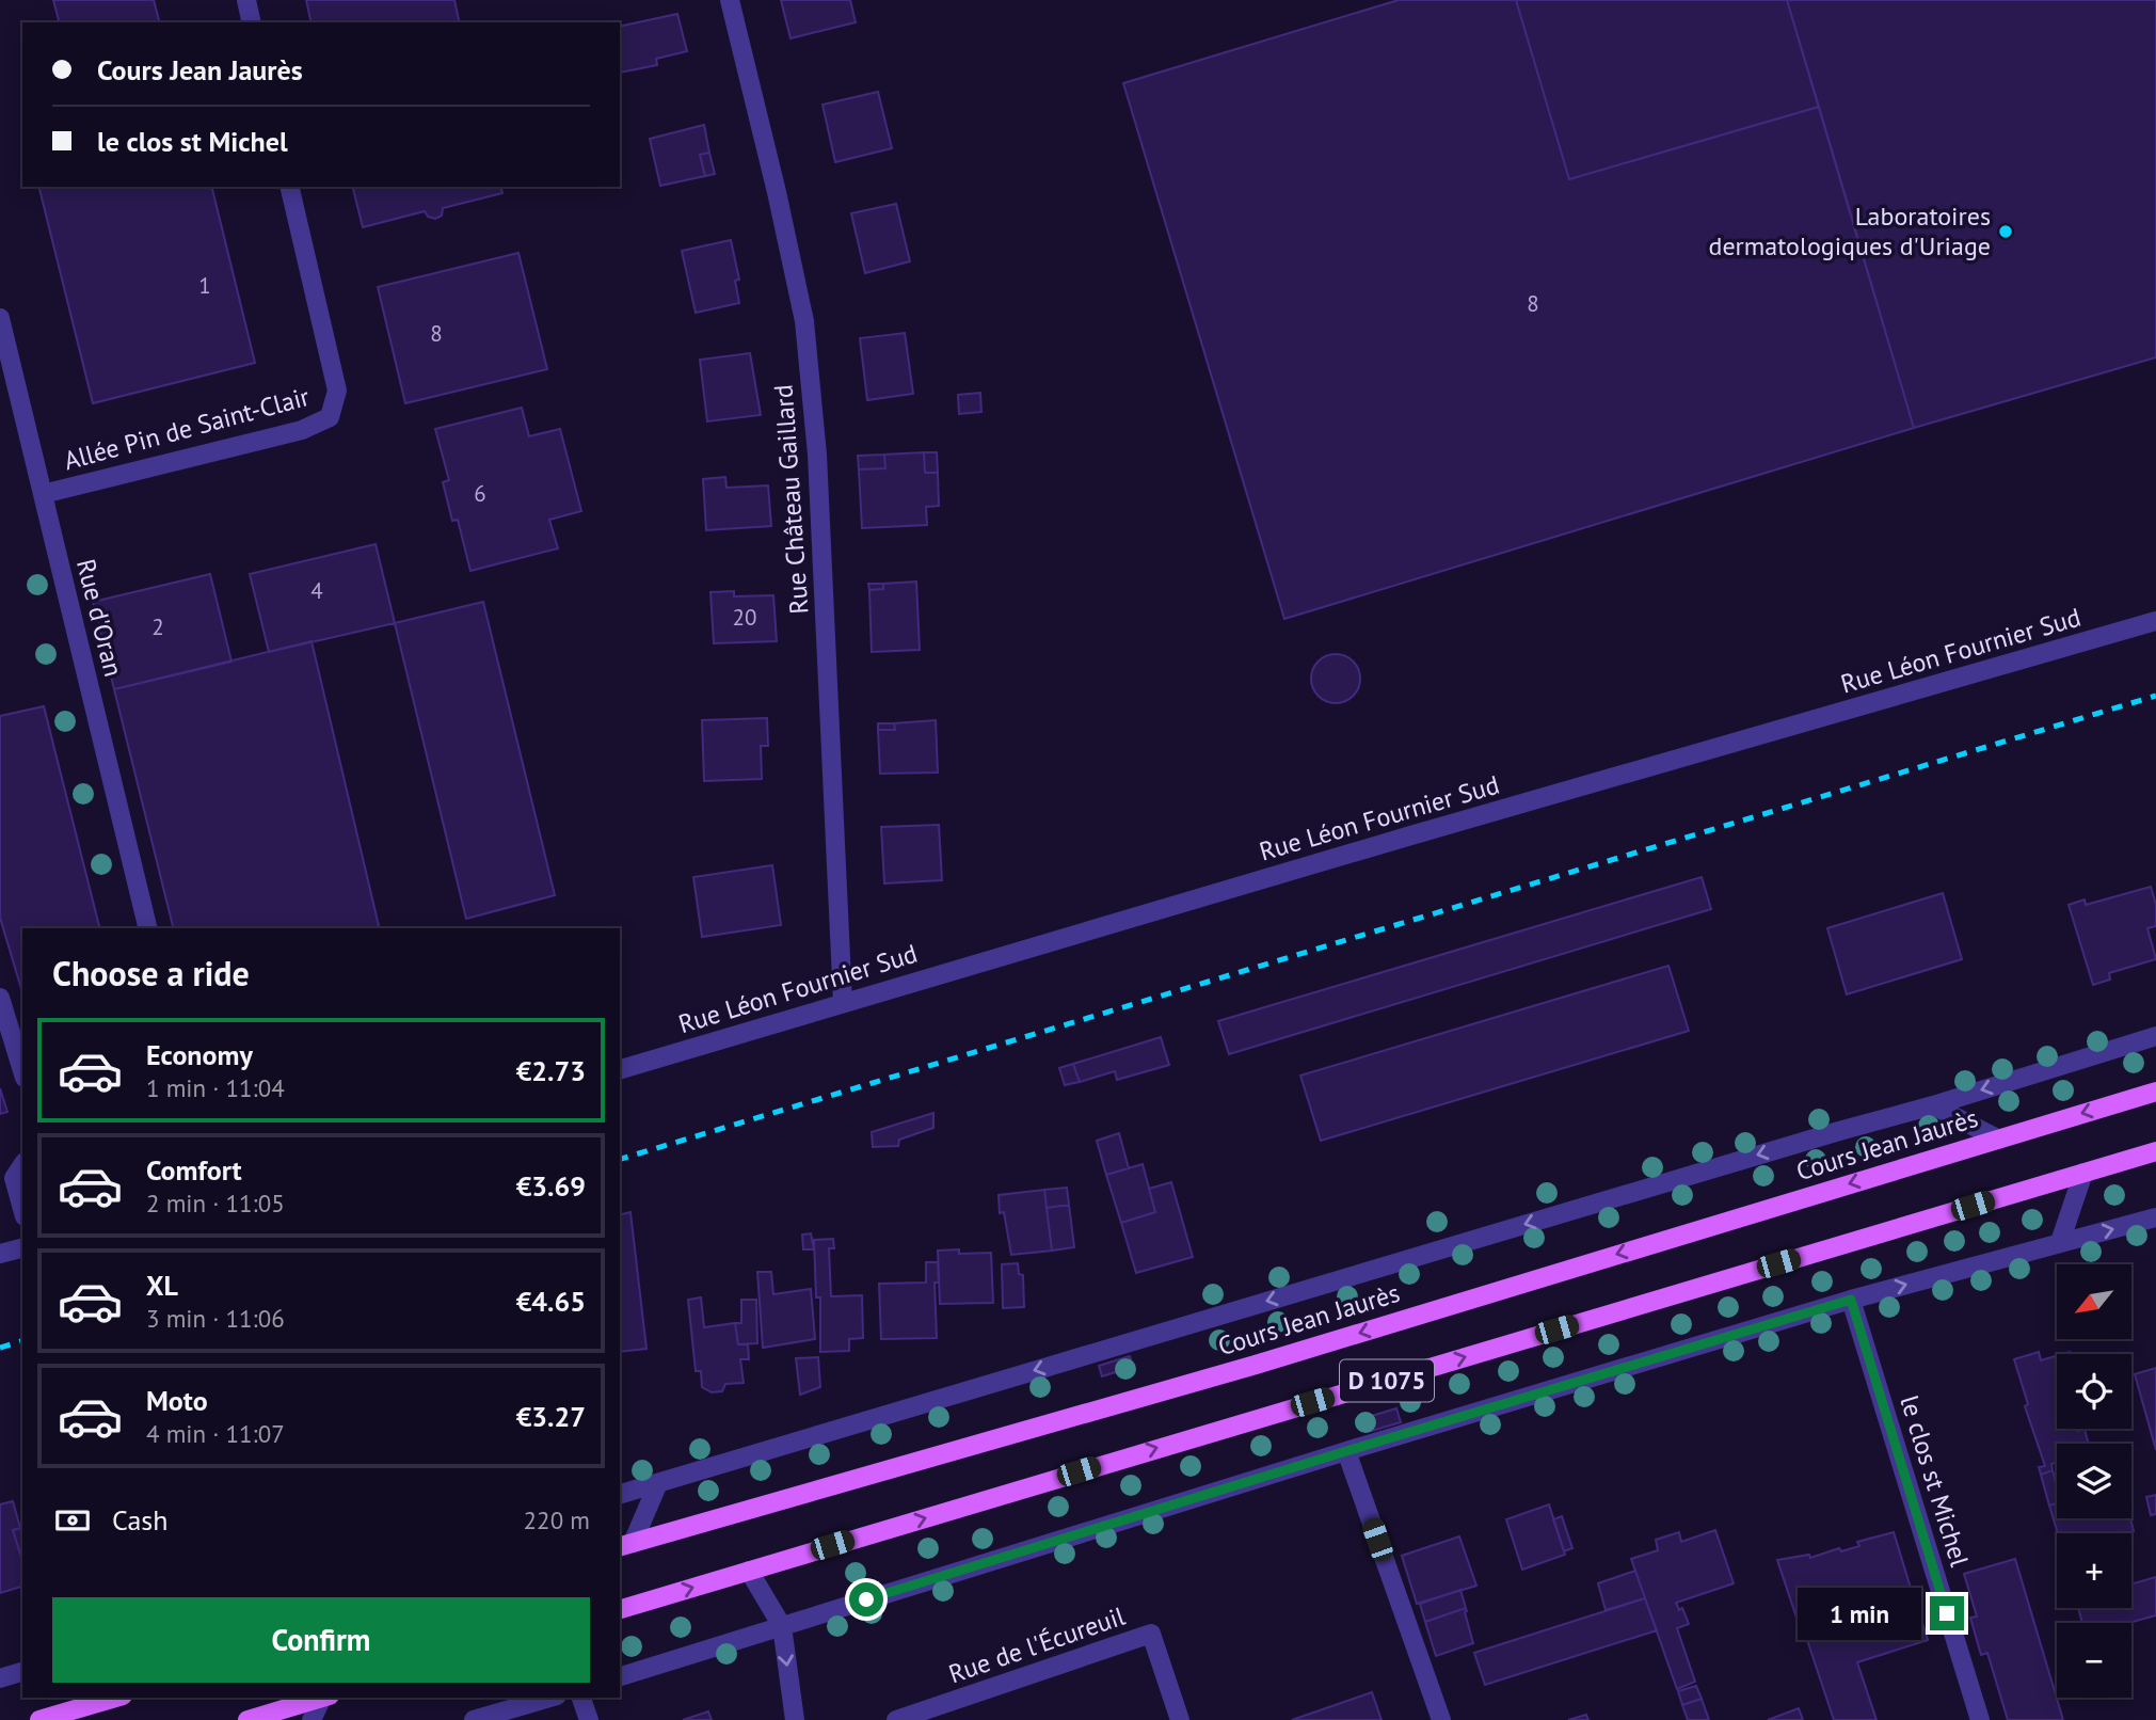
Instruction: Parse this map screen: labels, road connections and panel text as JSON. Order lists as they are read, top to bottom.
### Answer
{
  "streets": {
    "main road": ["Cours Jean Jaurès", "D 1075"],
    "street": [
      "Allée Pin de Saint-Clair",
      "Rue Château Gaillard",
      "Rue d'Oran",
      "Rue Léon Fournier Sud",
      "le clos st Michel",
      "Rue de l'Écureuil"
    ]
  },
  "crossings": [
    ["Allée Pin de Saint-Clair", "Rue d'Oran"],
    ["Rue Château Gaillard", "Rue Léon Fournier Sud"]
  ],
  "places": ["Laboratoires dermatologiques d'Uriage"],
  "house_numbers": [
    "1",
    "8",
    "8",
    "6",
    "4",
    "20",
    "2"
  ],
  "north": "bottom left",
  "page": {
    "banner": ["Cours Jean Jaurès", "le clos st Michel"],
    "heading": "Choose a ride",
    "list": [
      {
        "name": "Economy",
        "note": "1 min · 11:04",
        "value": "€2.73"
      },
      {
        "name": "Comfort",
        "note": "2 min · 11:05",
        "value": "€3.69"
      },
      {
        "name": "XL",
        "note": "3 min · 11:06",
        "value": "€4.65"
      },
      {
        "name": "Moto",
        "note": "4 min · 11:07",
        "value": "€3.27"
      }
    ],
    "map_buttons": ["+", "−"],
    "pay": ["Cash", "220 m"],
    "buttons": "Confirm",
    "bubble": "1 min"
  }
}
